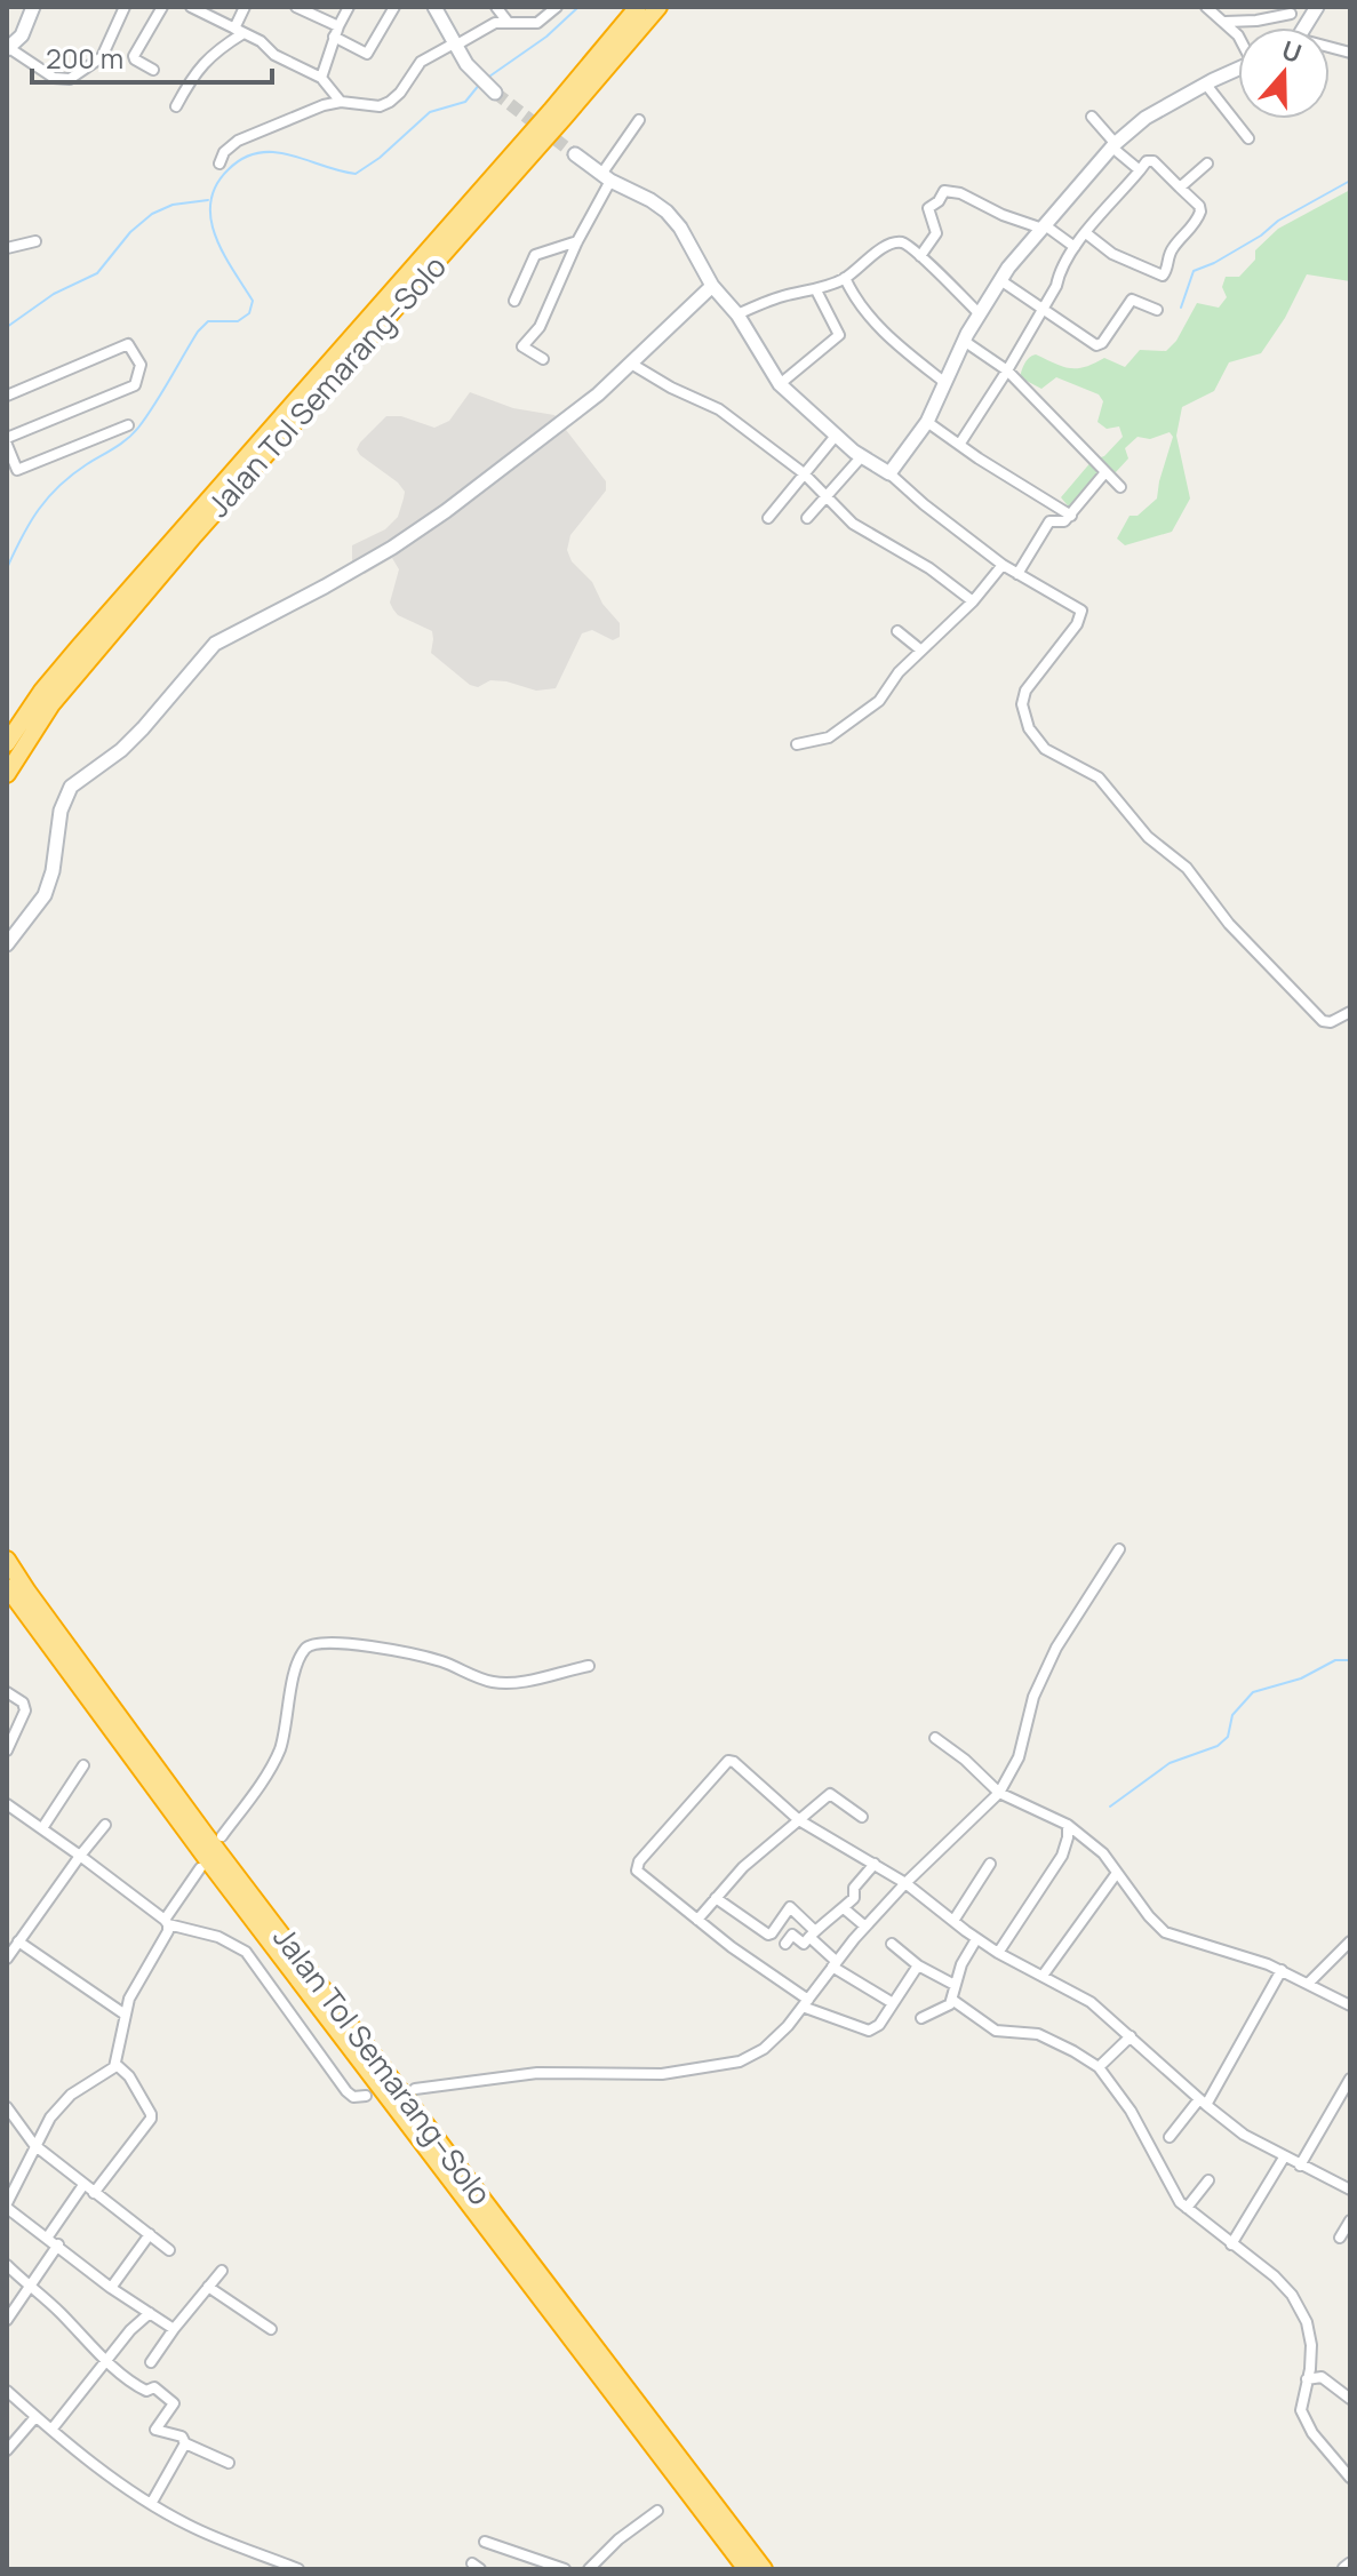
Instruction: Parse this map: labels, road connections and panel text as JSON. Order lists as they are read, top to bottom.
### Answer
{
  "streets": {
    "highway": ["Jalan Tol Semarang–Solo"]
  },
  "scale_bar": "200 m",
  "north": "top"
}
